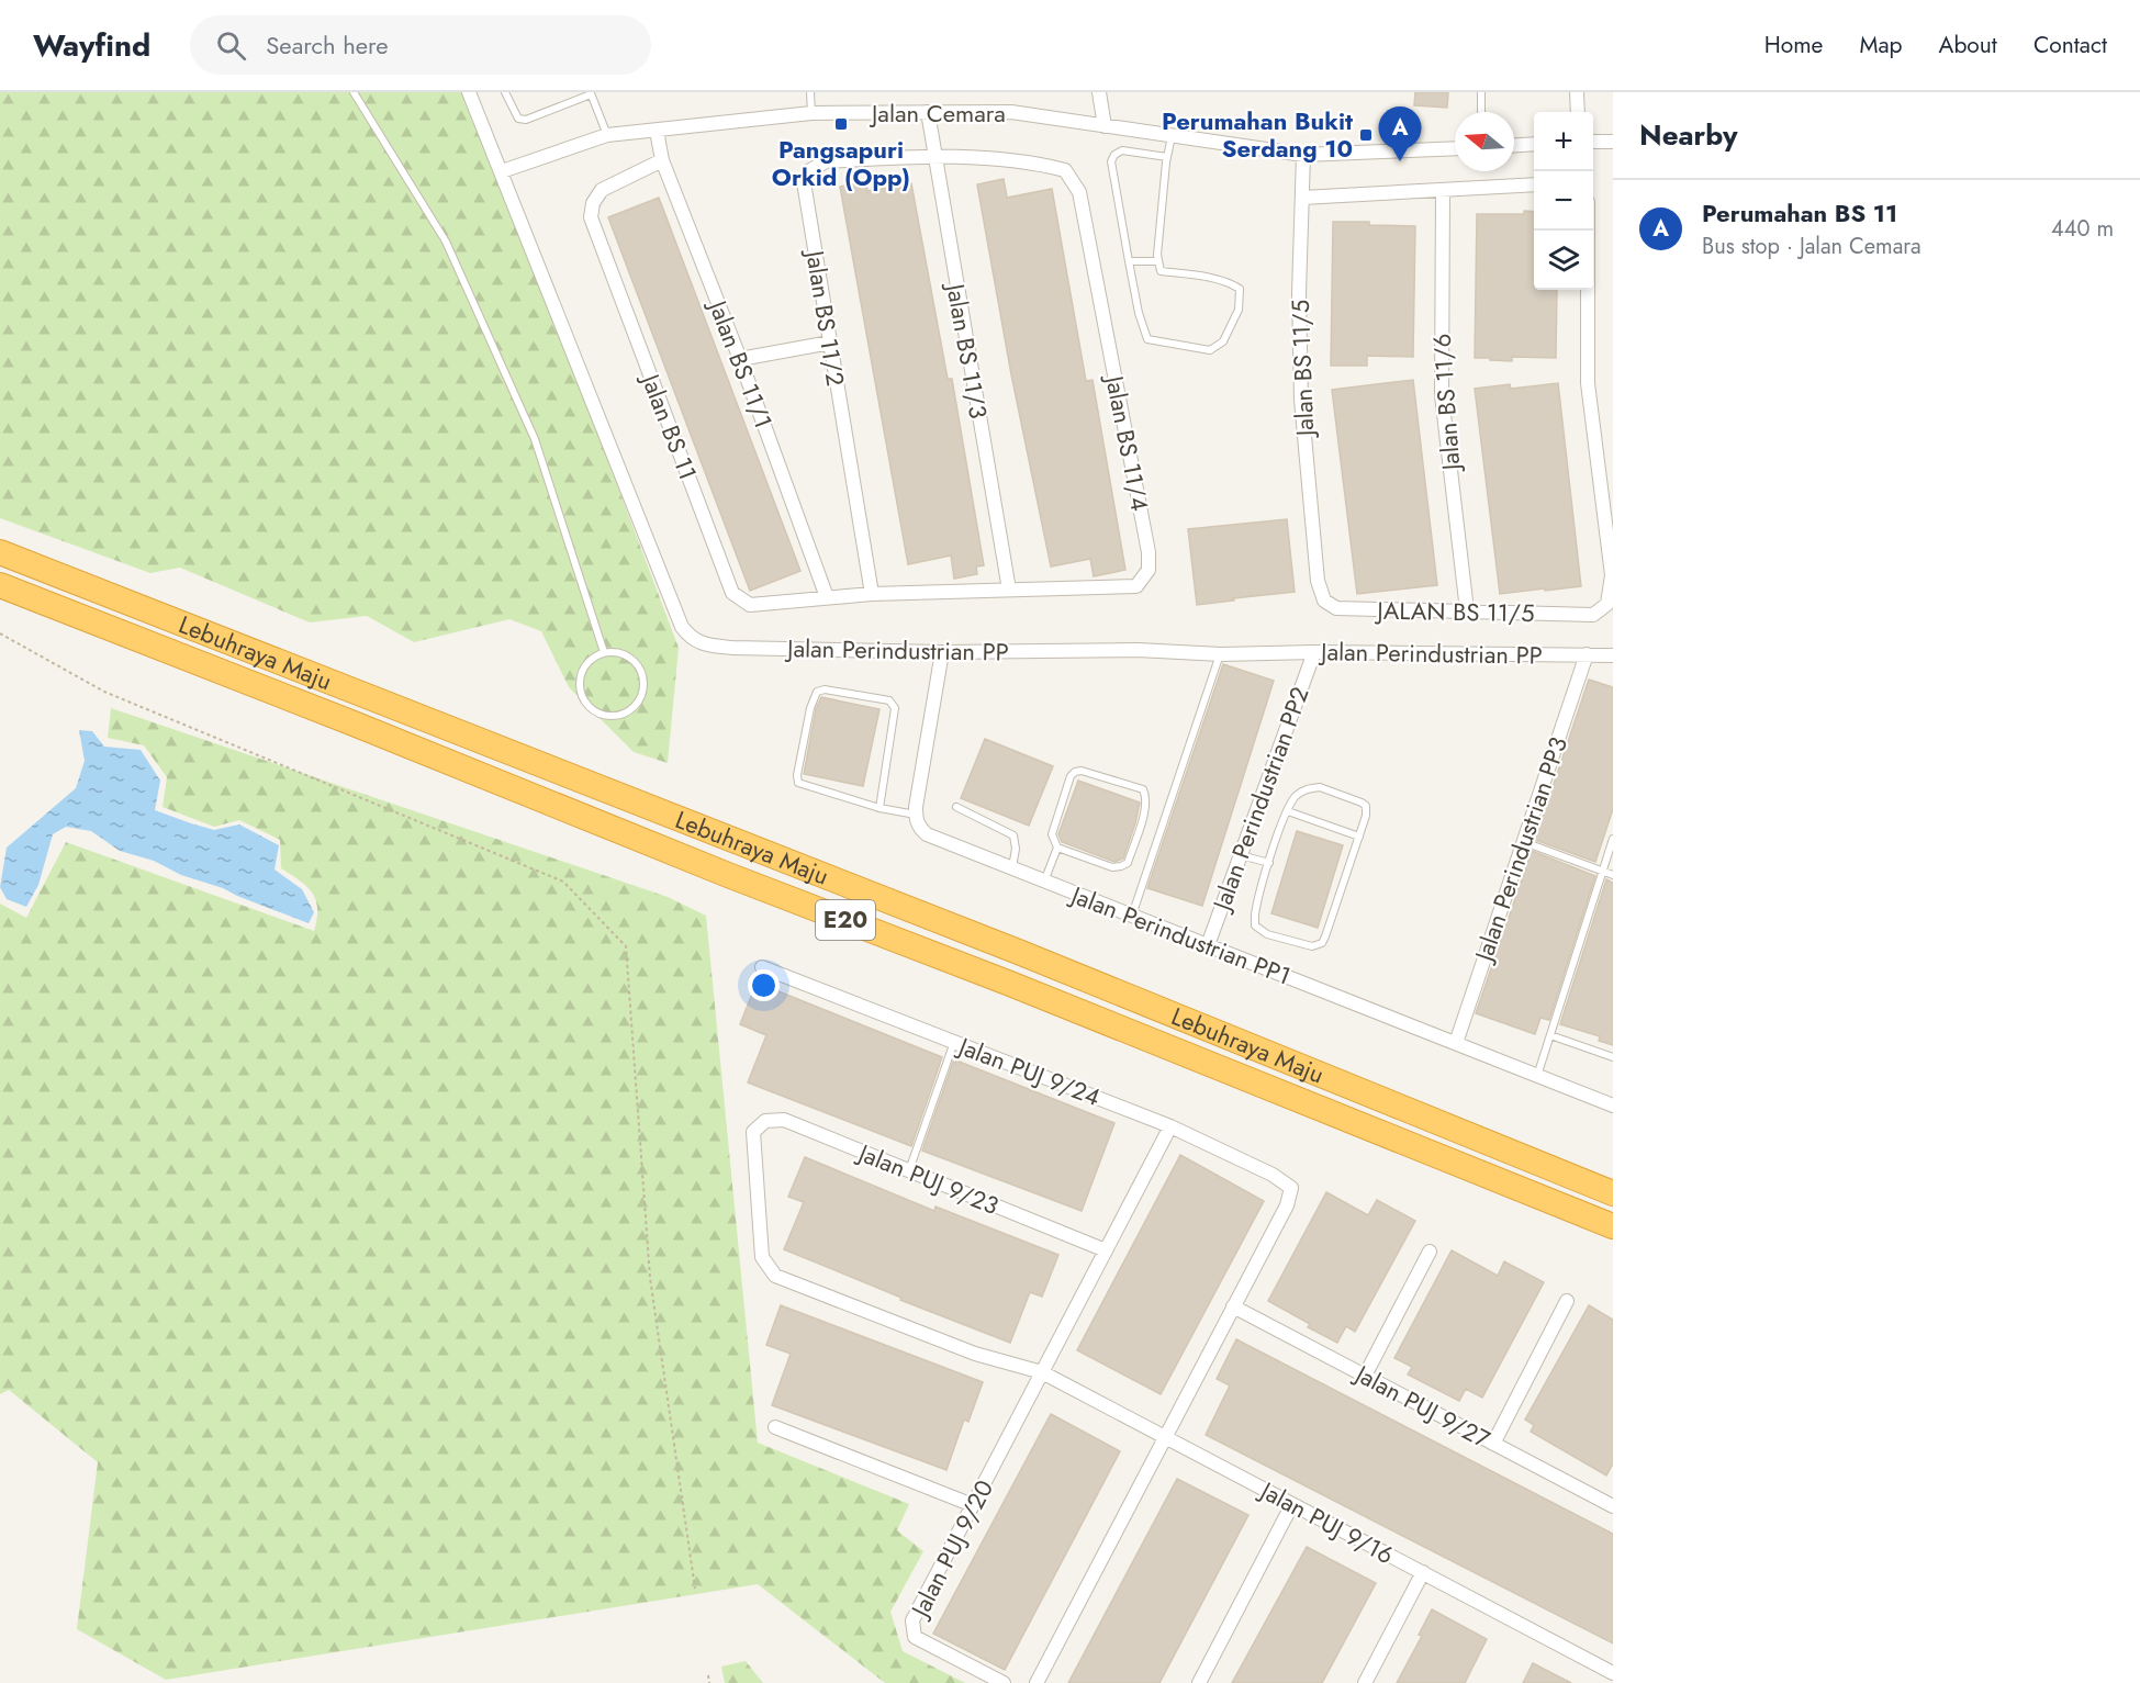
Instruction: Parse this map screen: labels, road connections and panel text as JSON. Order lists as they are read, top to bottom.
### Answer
{
  "streets": {
    "highway": ["Lebuhraya Maju", "E20"],
    "street": [
      "Jalan Cemara",
      "Jalan BS 11/2",
      "Jalan BS 11/3",
      "Jalan BS 11/1",
      "Jalan BS 11/5",
      "Jalan BS 11/6",
      "Jalan BS 11",
      "Jalan BS 11/4",
      "JALAN BS 11/5",
      "Jalan Perindustrian PP",
      "Jalan Perindustrian PP2",
      "Jalan Perindustrian PP3",
      "Jalan Perindustrian PP1",
      "Jalan PUJ 9/24",
      "Jalan PUJ 9/23",
      "Jalan PUJ 9/27",
      "Jalan PUJ 9/16",
      "Jalan PUJ 9/20"
    ]
  },
  "crossings": [
    ["Jalan Cemara", "Jalan BS 11/3"],
    ["Jalan Cemara", "Jalan BS 11/1"],
    ["Jalan Cemara", "Jalan BS 11/5"],
    ["Jalan Cemara", "Jalan Perindustrian PP"],
    ["Jalan BS 11/2", "Jalan BS 11/3"],
    ["Jalan BS 11/2", "Jalan BS 11"],
    ["Jalan BS 11/2", "Jalan BS 11/4"],
    ["Jalan BS 11/3", "Jalan BS 11/4"],
    ["Jalan BS 11/1", "Jalan BS 11"],
    ["Jalan BS 11/5", "JALAN BS 11/5"],
    ["Jalan BS 11/6", "JALAN BS 11/5"],
    ["Jalan BS 11", "Jalan BS 11/4"],
    ["Jalan Perindustrian PP", "Jalan Perindustrian PP2"],
    ["Jalan Perindustrian PP", "Jalan Perindustrian PP3"],
    ["Jalan Perindustrian PP2", "Jalan Perindustrian PP1"],
    ["Jalan Perindustrian PP3", "Jalan Perindustrian PP1"],
    ["Jalan PUJ 9/24", "Jalan PUJ 9/27"],
    ["Jalan PUJ 9/24", "Jalan PUJ 9/20"],
    ["Jalan PUJ 9/23", "Jalan PUJ 9/16"],
    ["Jalan PUJ 9/23", "Jalan PUJ 9/20"],
    ["Jalan PUJ 9/16", "Jalan PUJ 9/20"]
  ],
  "places": {
    "transit": ["Pangsapuri Orkid (Opp)", "Perumahan Bukit Serdang 10"]
  },
  "north": "left",
  "page": {
    "header": "Wayfind",
    "search": "Search here",
    "nav": [
      "Home",
      "Map",
      "About",
      "Contact"
    ],
    "heading": "Nearby",
    "pins": "A",
    "map_buttons": ["+", "−"],
    "list": [
      {
        "mark": "A",
        "name": "Perumahan BS 11",
        "note": "Bus stop · Jalan Cemara",
        "value": "440 m"
      }
    ]
  }
}
